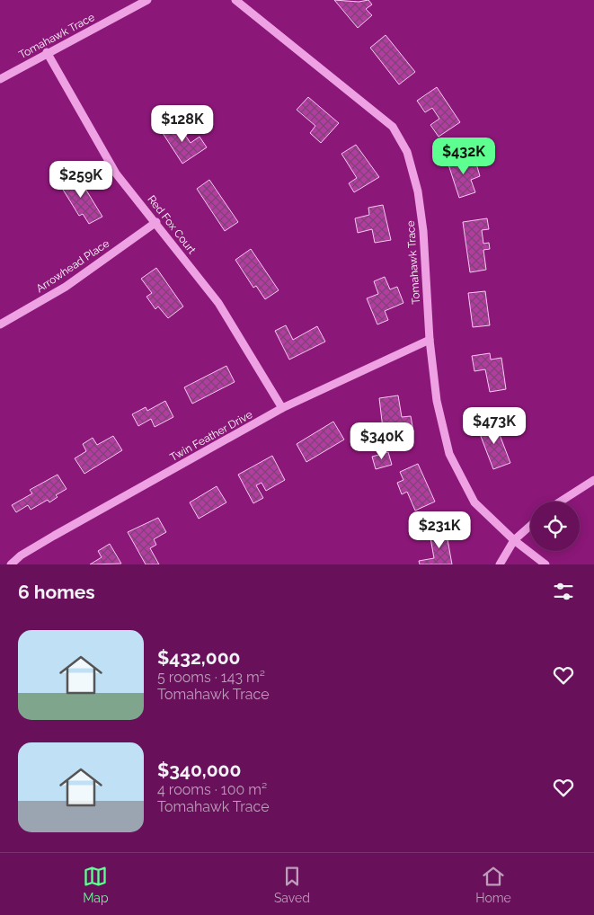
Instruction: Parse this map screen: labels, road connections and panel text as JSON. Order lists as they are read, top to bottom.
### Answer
{
  "streets": {
    "street": [
      "Tomahawk Trace",
      "Red Fox Court",
      "Arrowhead Place",
      "Twin Feather Drive"
    ]
  },
  "crossings": [
    ["Tomahawk Trace", "Red Fox Court"],
    ["Tomahawk Trace", "Twin Feather Drive"],
    ["Red Fox Court", "Arrowhead Place"],
    ["Red Fox Court", "Twin Feather Drive"]
  ],
  "page": {
    "price": [
      "$128K",
      "$432K",
      "$259K",
      "$473K",
      "$340K",
      "$231K"
    ],
    "heading": "6 homes",
    "list": [
      {
        "name": "$432,000",
        "note": "5 rooms · 143 m² · Tomahawk Trace"
      },
      {
        "name": "$340,000",
        "note": "4 rooms · 100 m² · Tomahawk Trace"
      }
    ],
    "tabs": ["Map", "Saved", "Home"]
  }
}
